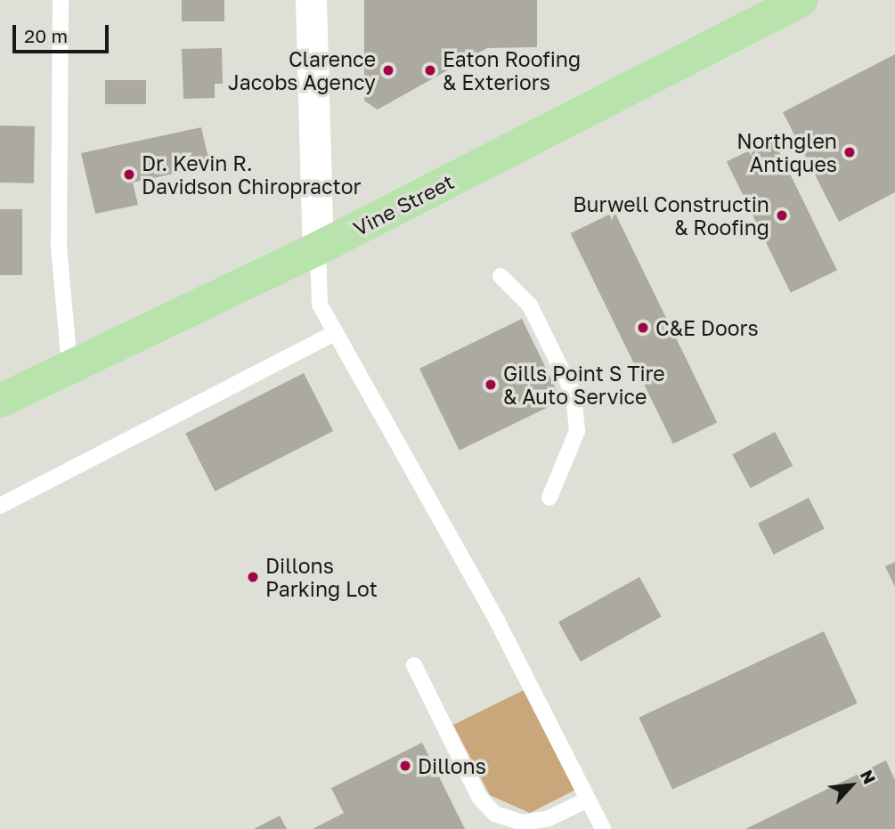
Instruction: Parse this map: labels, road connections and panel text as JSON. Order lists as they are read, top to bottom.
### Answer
{
  "streets": {
    "main road": ["Vine Street"]
  },
  "places": [
    "Clarence Jacobs Agency",
    "Eaton Roofing & Exteriors",
    "Northglen Antiques",
    "Dr. Kevin R. Davidson Chiropractor",
    "Burwell Constructin & Roofing",
    "C&E Doors",
    "Gills Point S Tire & Auto Service",
    "Dillons Parking Lot",
    "Dillons"
  ],
  "scale_bar": "20 m",
  "north": "top right"
}
